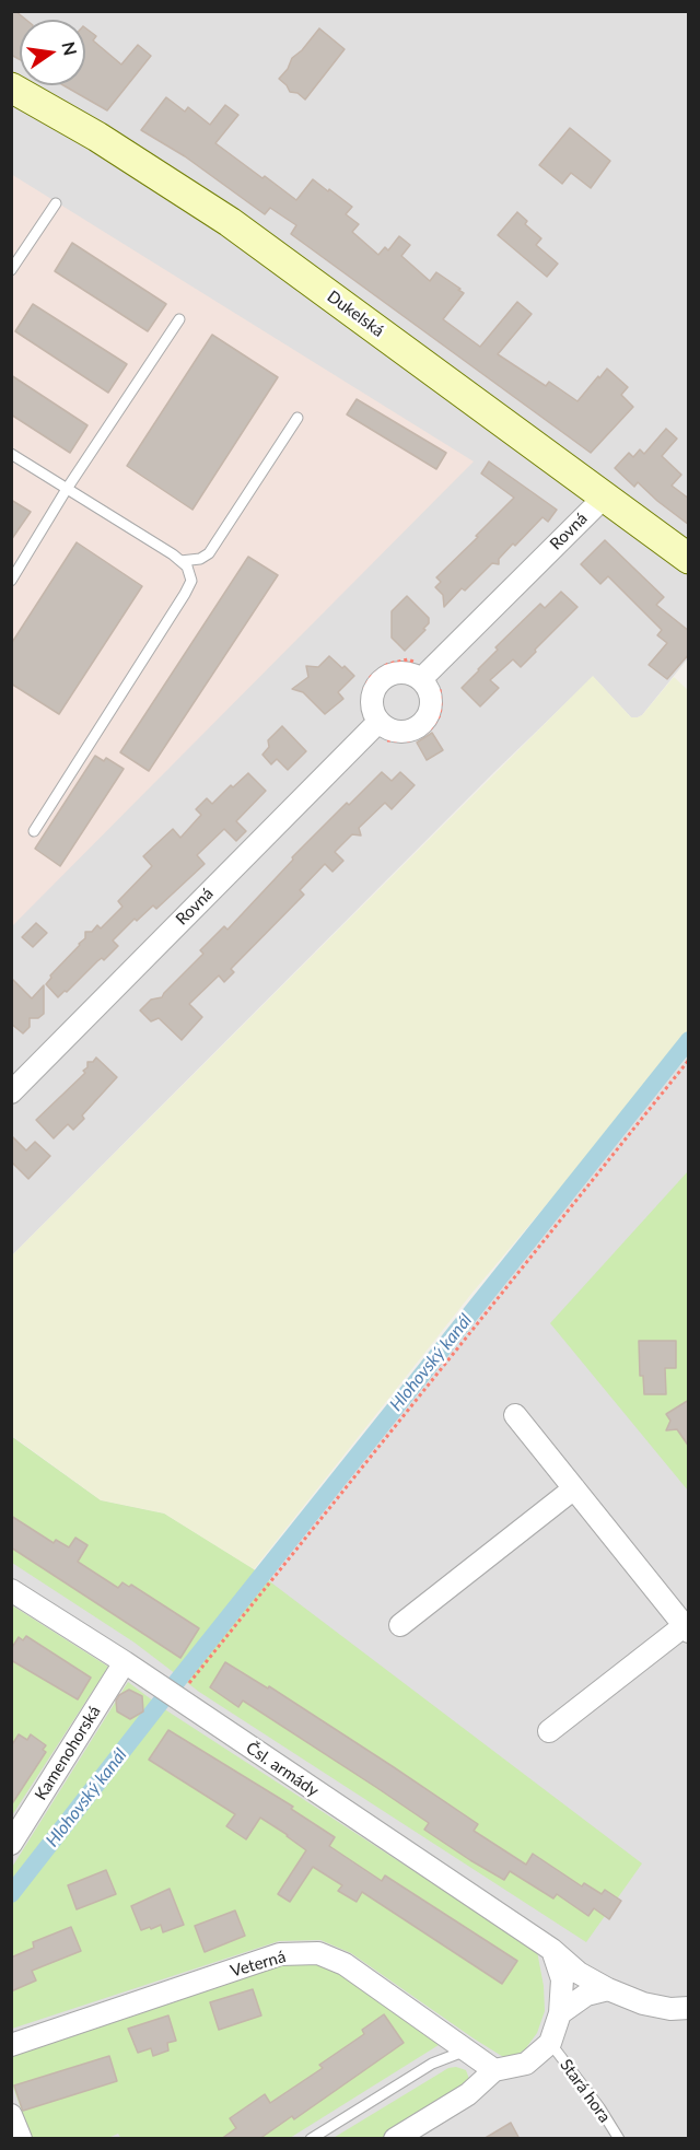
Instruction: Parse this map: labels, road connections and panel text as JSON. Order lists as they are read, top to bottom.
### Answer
{
  "streets": {
    "main road": ["Dukelská"],
    "street": [
      "Rovná",
      "Kamenohorská",
      "Čsl. armády",
      "Veterná"
    ],
    "lane": ["Stará hora"]
  },
  "crossings": [
    ["Dukelská", "Rovná"],
    ["Kamenohorská", "Čsl. armády"]
  ],
  "water": ["Hlohovský kanál"],
  "north": "right"
}
